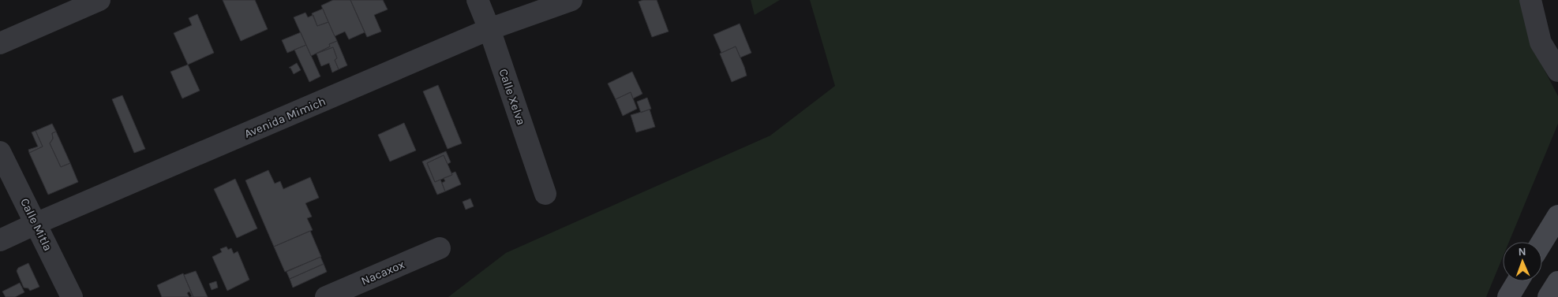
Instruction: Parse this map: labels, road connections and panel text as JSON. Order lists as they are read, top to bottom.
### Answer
{
  "streets": {
    "street": [
      "Calle Xelva",
      "Avenida Mimich",
      "Calle Mitla",
      "Nacaxox"
    ]
  },
  "crossings": [
    ["Calle Xelva", "Avenida Mimich"],
    ["Avenida Mimich", "Calle Mitla"]
  ],
  "north": "top"
}
